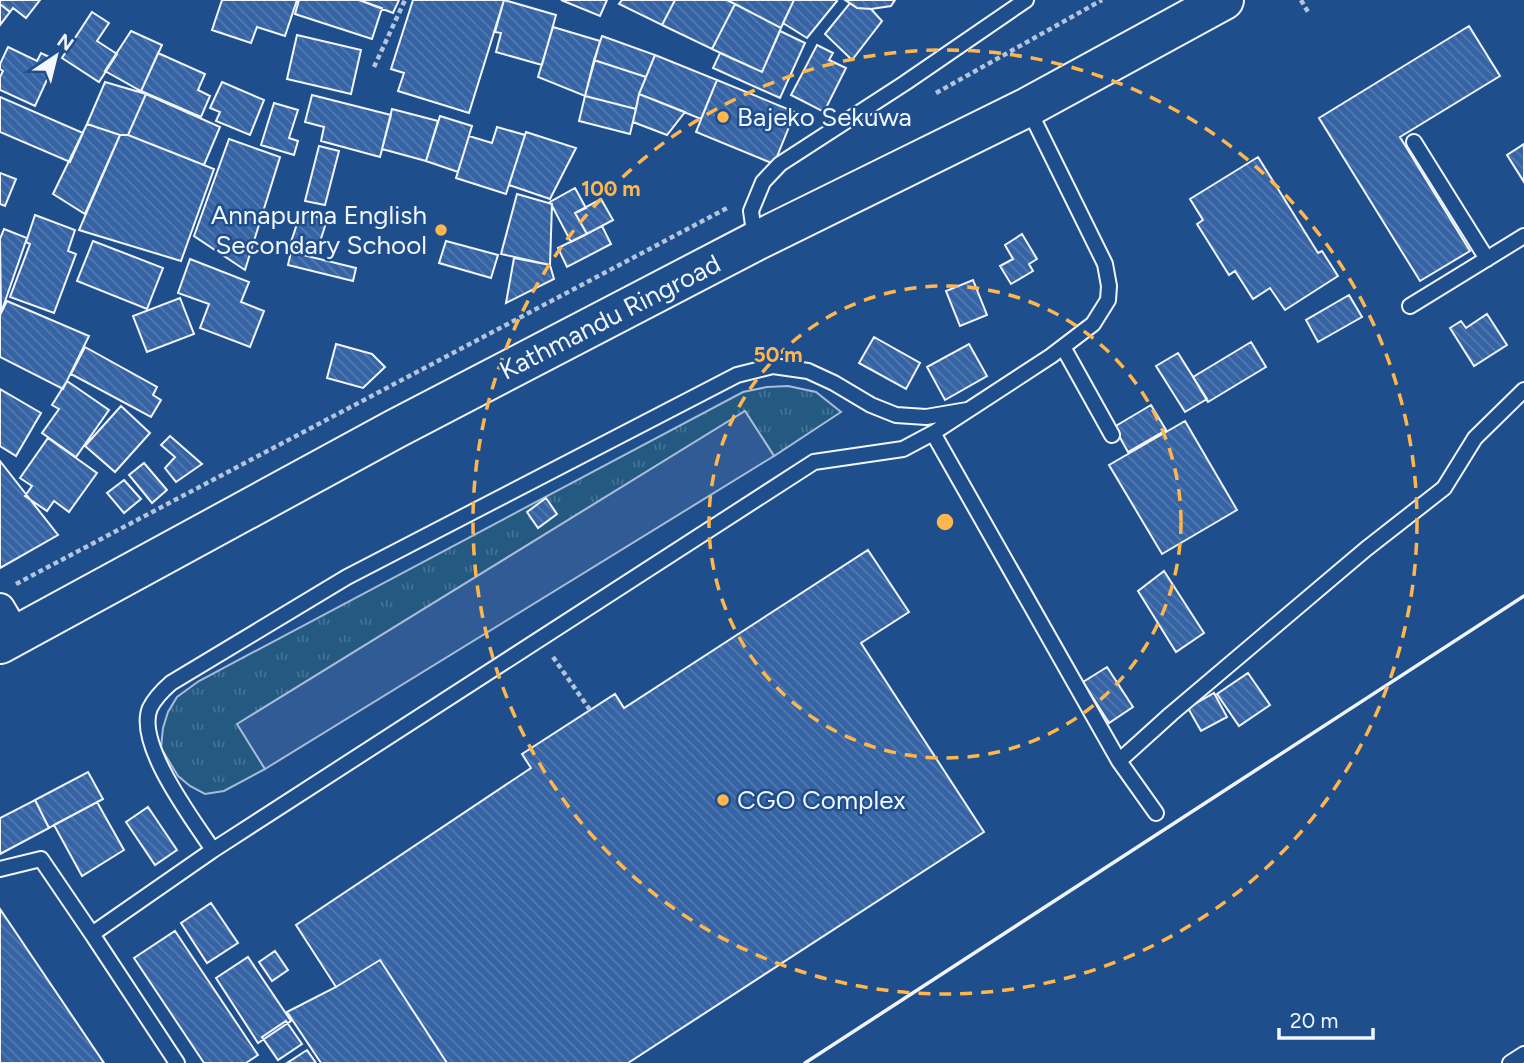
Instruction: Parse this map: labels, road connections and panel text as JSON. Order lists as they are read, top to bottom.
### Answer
{
  "streets": {
    "highway": ["Kathmandu Ringroad"]
  },
  "places": ["Bajeko Sekuwa", "Annapurna English Secondary School", "CGO Complex"],
  "scale_bar": "20 m",
  "north": "top right",
  "rings": ["100 m", "50 m"]
}
